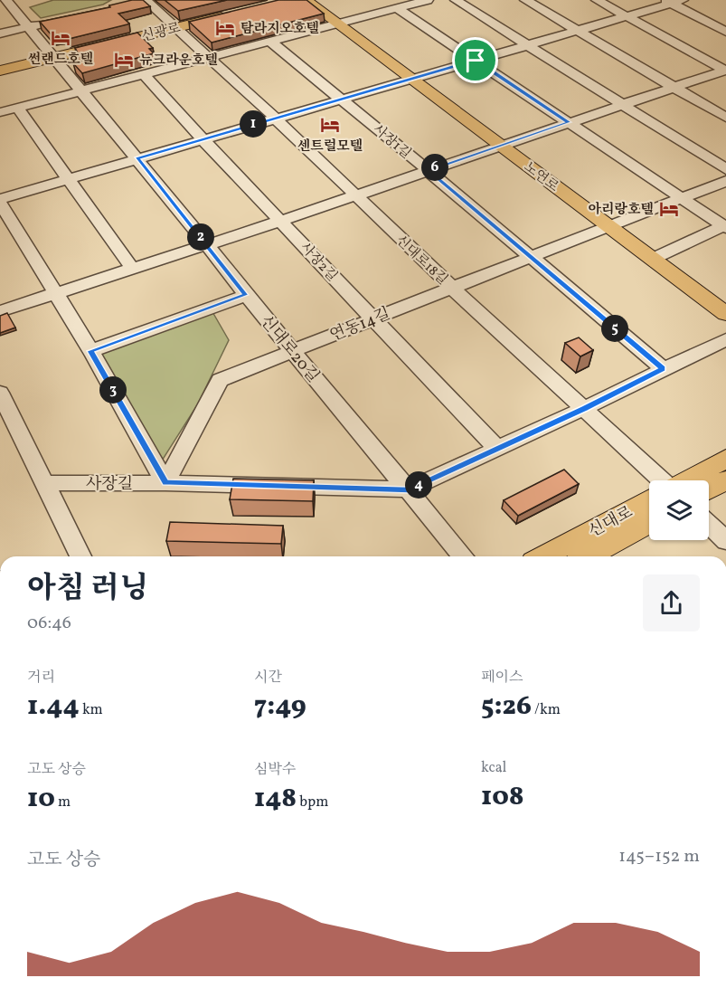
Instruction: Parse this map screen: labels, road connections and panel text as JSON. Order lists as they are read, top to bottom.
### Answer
{
  "streets": {
    "main road": ["신광로", "노연로", "신대로"],
    "street": [
      "사장1길",
      "신대로18길",
      "사장2길",
      "연동14길",
      "신대로20길",
      "사장길"
    ]
  },
  "crossings": [
    ["신광로", "신대로18길"],
    ["신광로", "신대로20길"],
    ["사장1길", "연동14길"],
    ["사장1길", "사장길"],
    ["노연로", "연동14길"],
    ["신대로18길", "연동14길"],
    ["신대로18길", "사장길"],
    ["사장2길", "연동14길"],
    ["사장2길", "사장길"],
    ["연동14길", "신대로20길"],
    ["연동14길", "사장길"],
    ["신대로20길", "사장길"]
  ],
  "places": {
    "hotel": [
      "탐라지오호텔",
      "썬랜드호텔",
      "뉴크라운호텔",
      "센트럴모텔",
      "아리랑호텔"
    ]
  },
  "page": {
    "pins": [
      "1",
      "6",
      "2",
      "5",
      "3",
      "4"
    ],
    "heading": ["아침 러닝", "06:46"],
    "stats": [
      ["거리", "1.44 km"],
      ["시간", "7:49"],
      ["페이스", "5:26 /km"],
      ["고도 상승", "10 m"],
      ["심박수", "148 bpm"],
      ["kcal", "108"]
    ],
    "chart": ["고도 상승", "145–152 m"]
  }
}
